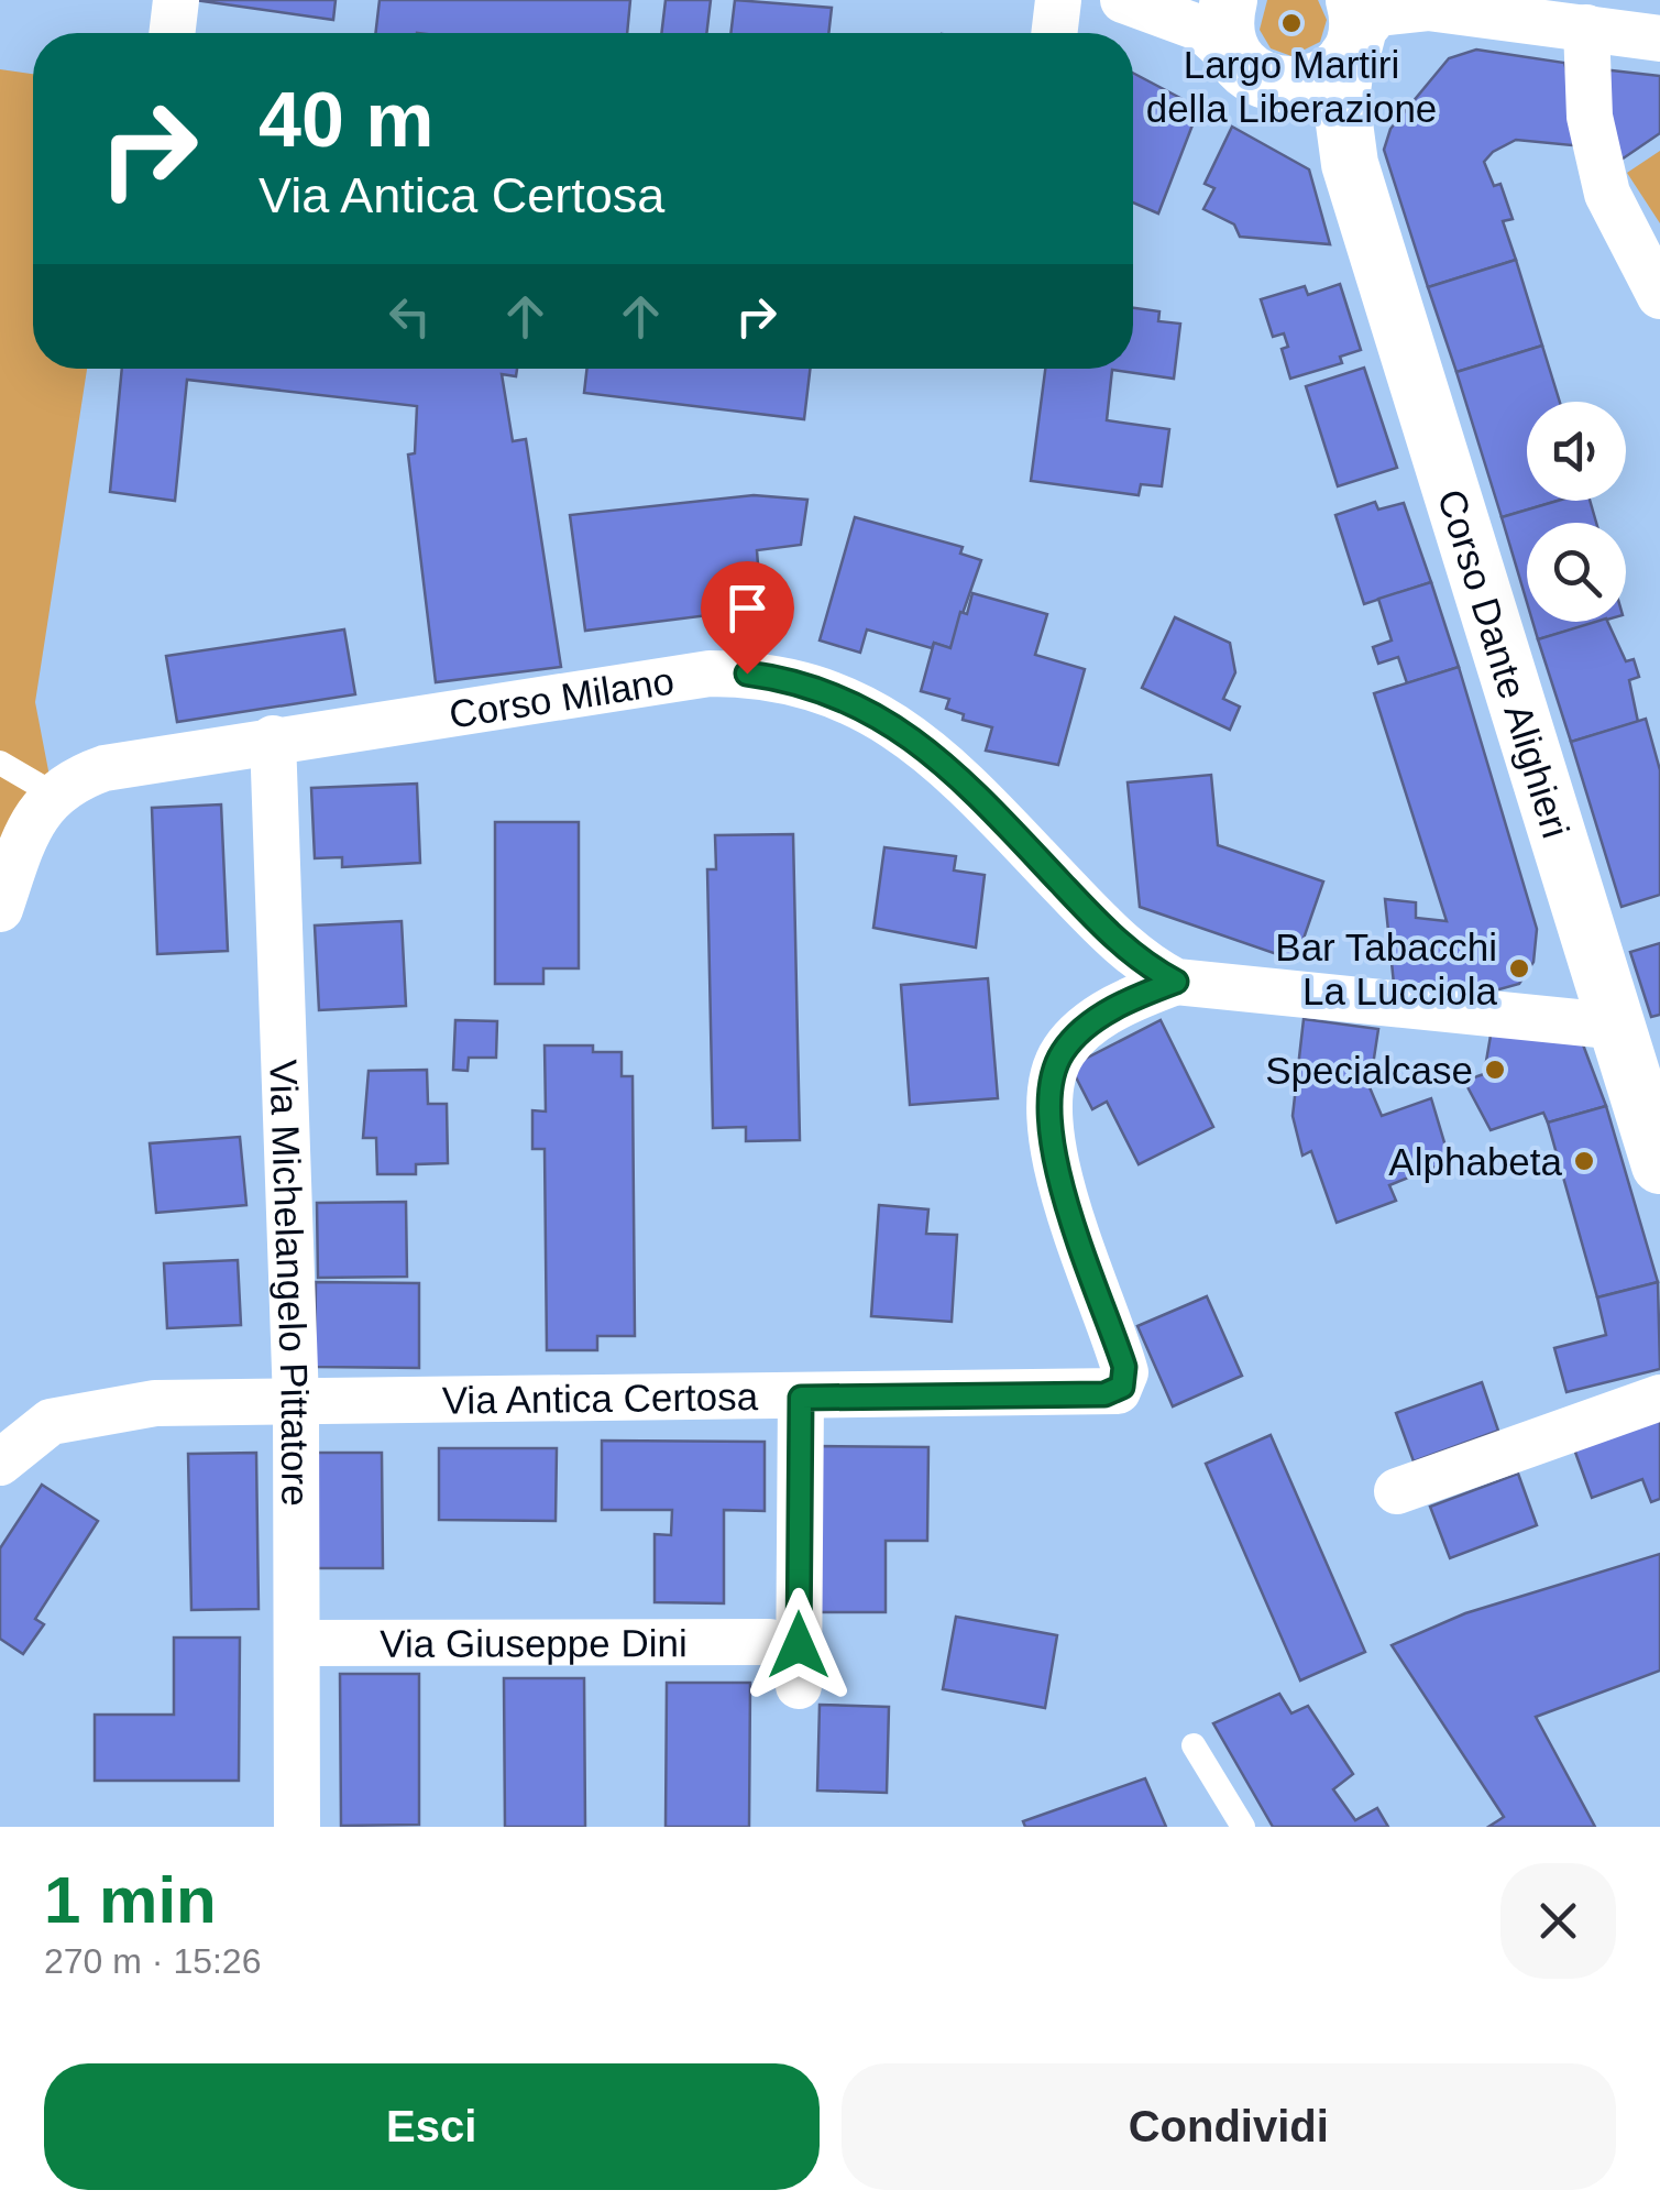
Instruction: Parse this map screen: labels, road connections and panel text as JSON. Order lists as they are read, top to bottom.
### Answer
{
  "streets": {
    "street": [
      "Corso Dante Alighieri",
      "Corso Milano",
      "Via Michelangelo Pittatore",
      "Via Antica Certosa",
      "Via Giuseppe Dini"
    ]
  },
  "crossings": [
    ["Corso Dante Alighieri", "Corso Milano"],
    ["Corso Milano", "Via Michelangelo Pittatore"],
    ["Corso Milano", "Via Antica Certosa"],
    ["Via Michelangelo Pittatore", "Via Antica Certosa"],
    ["Via Michelangelo Pittatore", "Via Giuseppe Dini"]
  ],
  "places": [
    "Largo Martiri della Liberazione",
    "Bar Tabacchi La Lucciola",
    "Specialcase",
    "Alphabeta"
  ],
  "page": {
    "turn": ["40 m", "Via Antica Certosa"],
    "heading": ["1 min", "270 m · 15:26"],
    "buttons": ["Esci", "Condividi"]
  }
}
